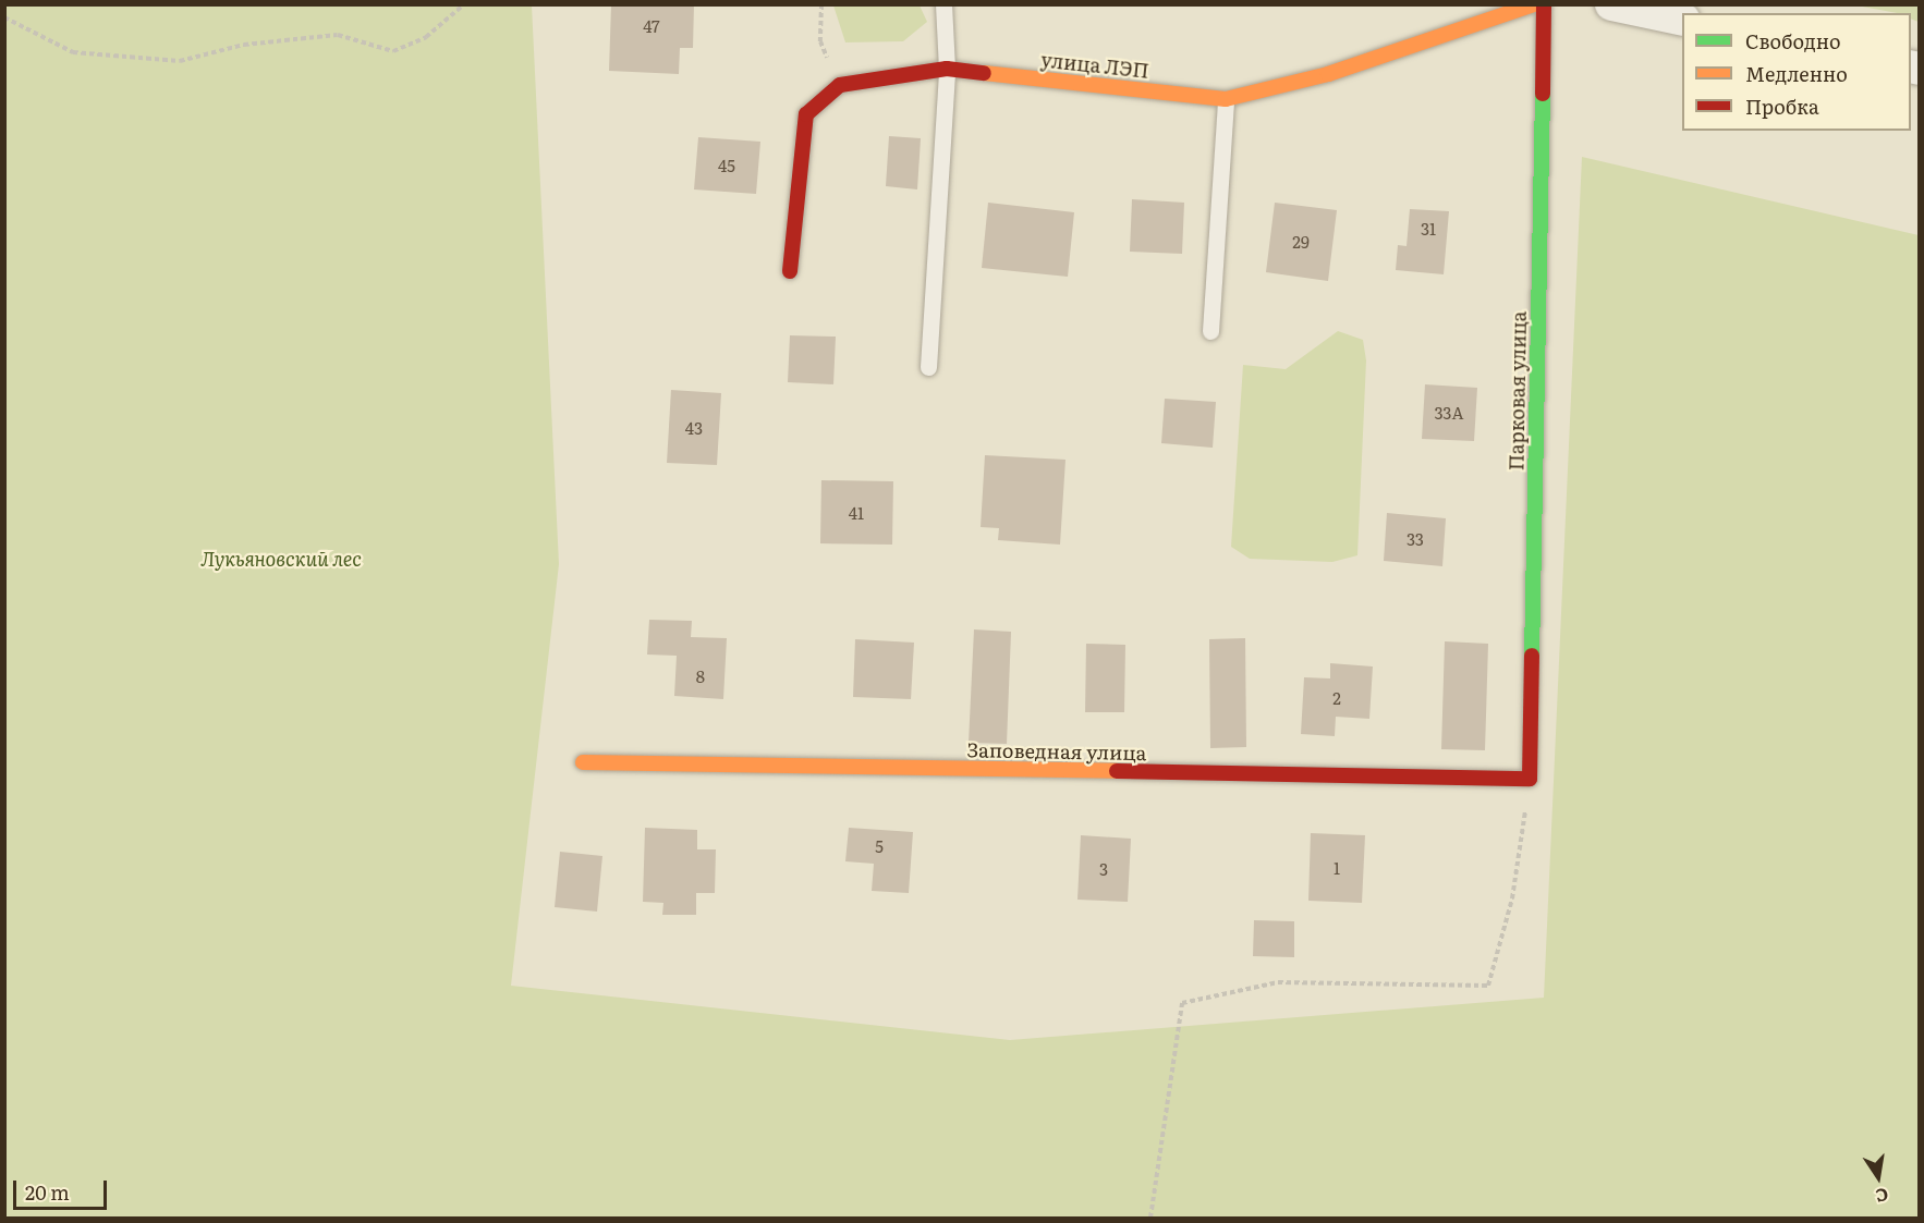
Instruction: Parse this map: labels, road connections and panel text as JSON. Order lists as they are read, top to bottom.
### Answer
{
  "streets": {
    "street": ["улица ЛЭП", "Парковая улица", "Заповедная улица"]
  },
  "crossings": [
    ["Парковая улица", "Заповедная улица"]
  ],
  "parks": ["Лукьяновский лес"],
  "house_numbers": [
    "47",
    "45",
    "31",
    "29",
    "33А",
    "43",
    "41",
    "33",
    "8",
    "2",
    "5",
    "1",
    "3"
  ],
  "legend": ["Свободно", "Медленно", "Пробка"],
  "scale_bar": "20 m",
  "north": "bottom"
}
